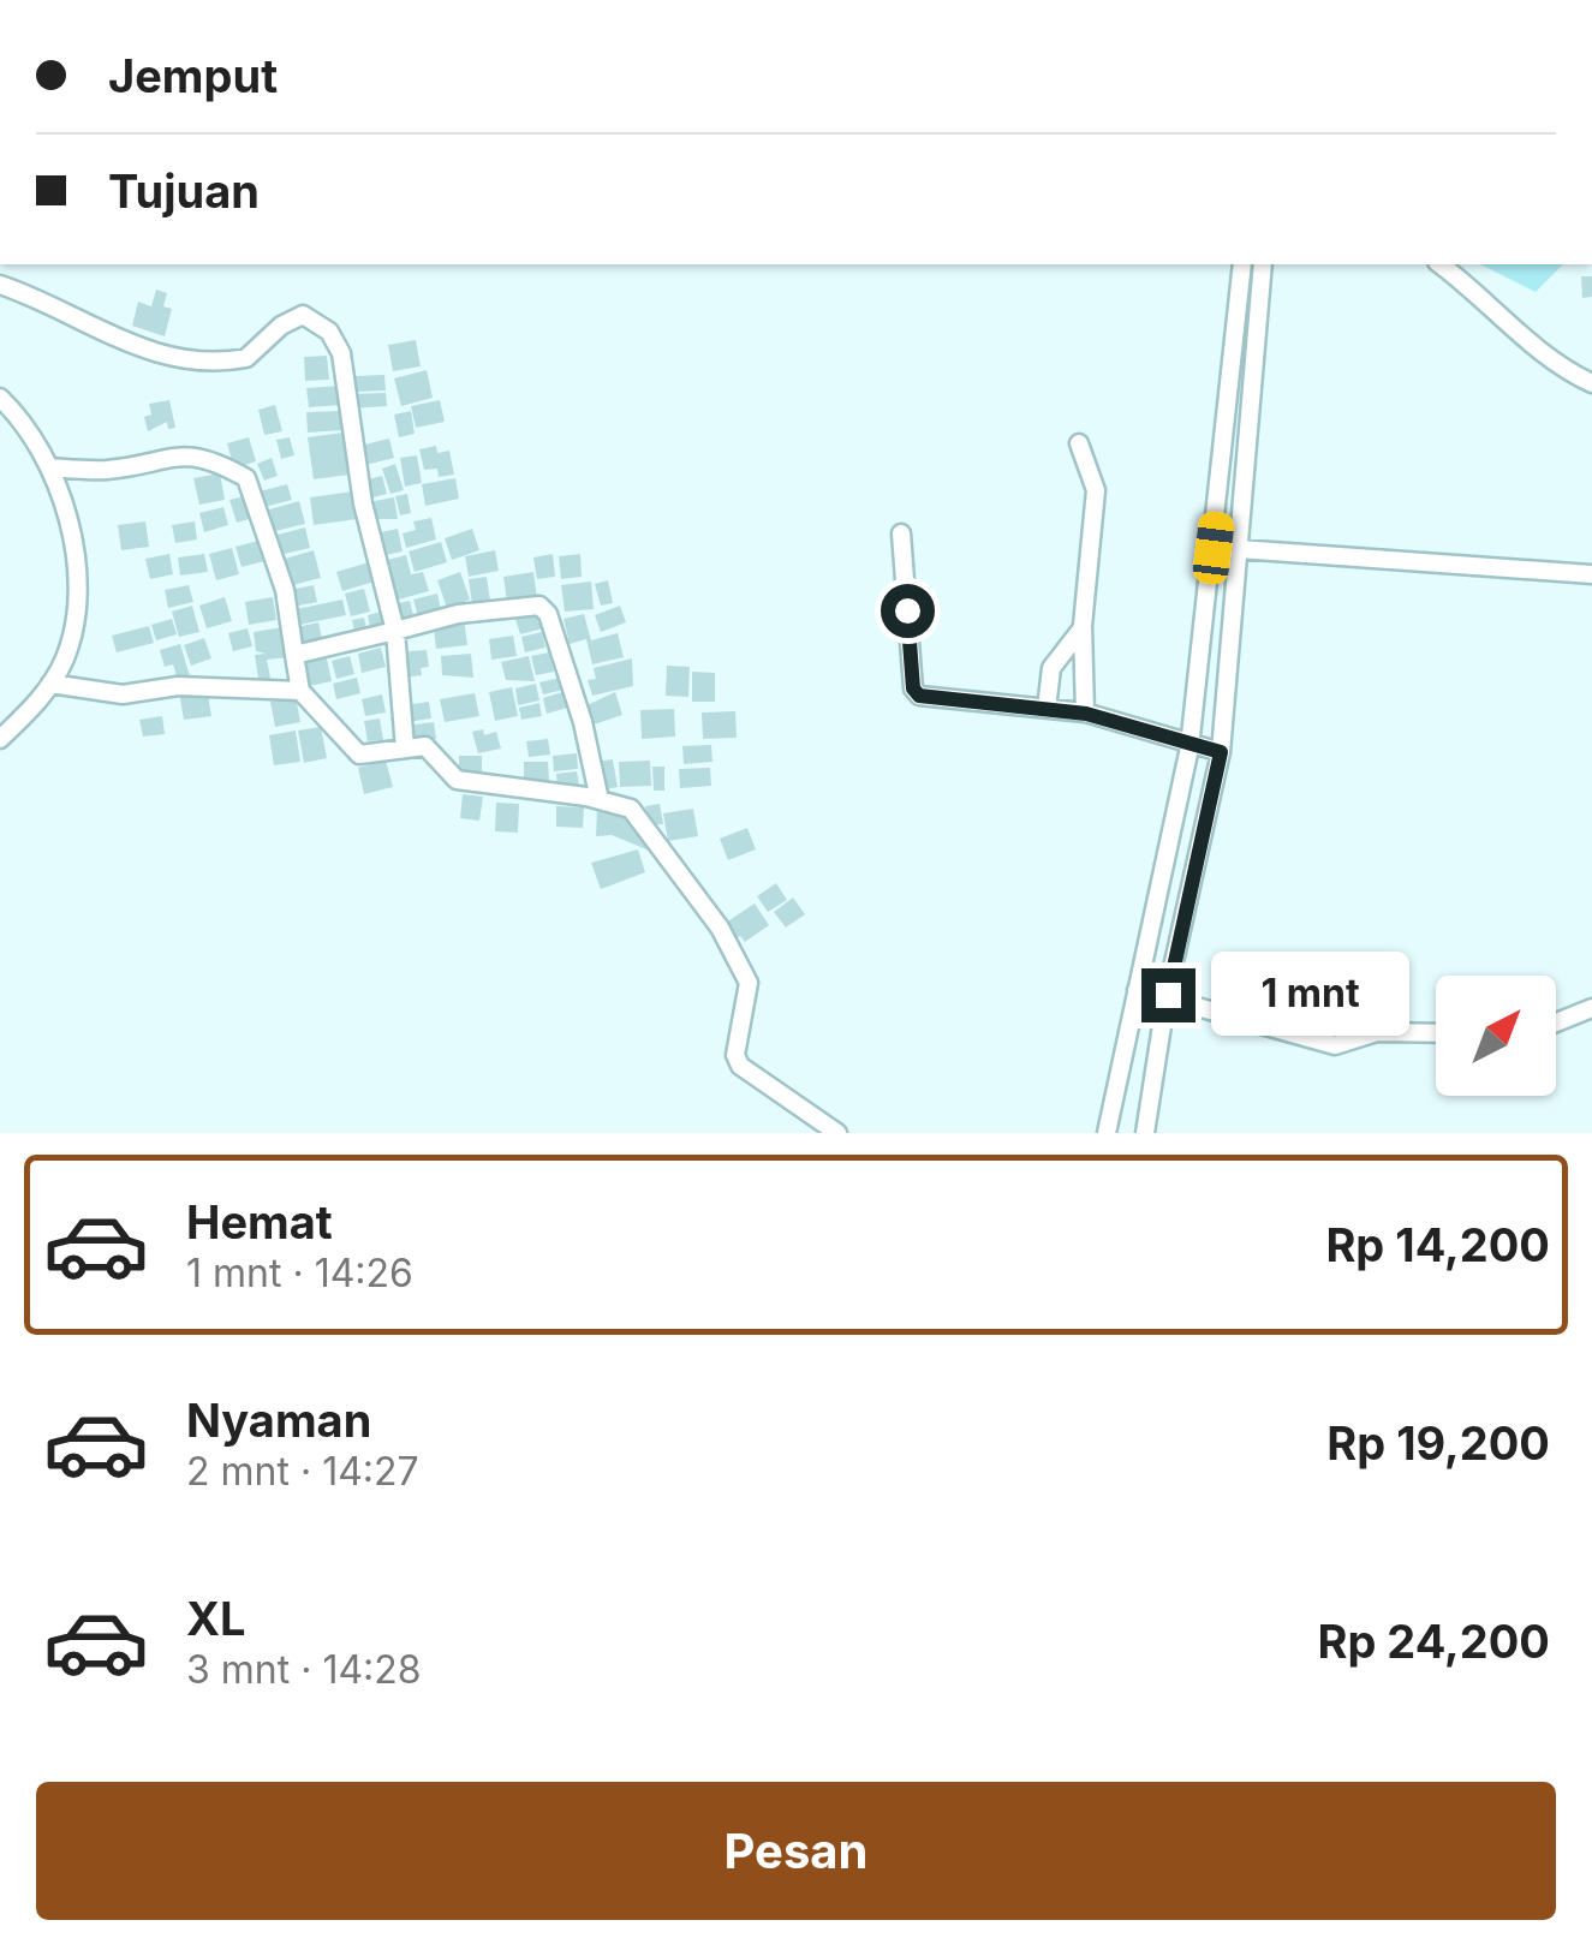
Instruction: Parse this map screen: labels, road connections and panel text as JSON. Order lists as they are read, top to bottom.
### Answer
{
  "north": "top right",
  "page": {
    "banner": ["Jemput", "Tujuan"],
    "bubble": "1 mnt",
    "list": [
      {
        "name": "Hemat",
        "note": "1 mnt · 14:26",
        "value": "Rp 14,200"
      },
      {
        "name": "Nyaman",
        "note": "2 mnt · 14:27",
        "value": "Rp 19,200"
      },
      {
        "name": "XL",
        "note": "3 mnt · 14:28",
        "value": "Rp 24,200"
      }
    ],
    "buttons": "Pesan"
  }
}
